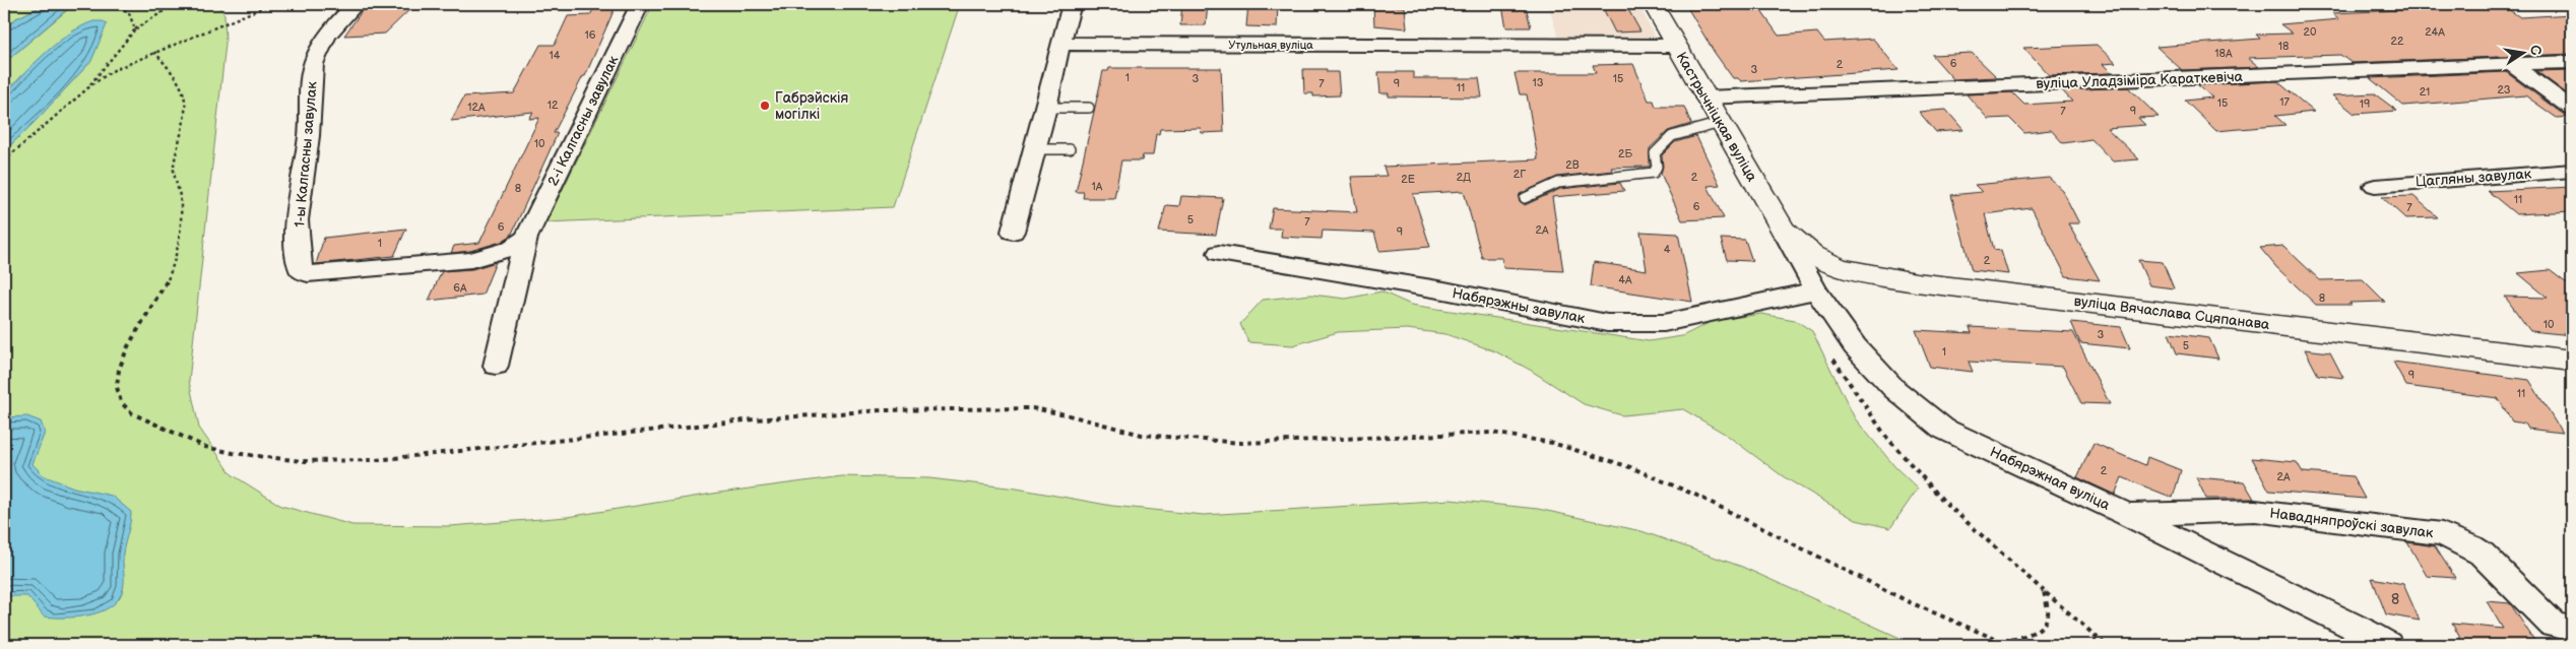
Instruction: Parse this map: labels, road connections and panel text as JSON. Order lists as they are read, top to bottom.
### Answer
{
  "streets": {
    "main road": ["Кастрычніцкая вуліца", "вуліца Вячаслава Сцяпанава"],
    "street": [
      "Утульная вуліца",
      "вуліца Уладзіміра Караткевіча",
      "2-і Калгасны завулак",
      "1-ы Калгасны завулак",
      "Цагляны завулак",
      "Набярэжны завулак",
      "Набярэжная вуліца",
      "Навадняпроўскі завулак"
    ]
  },
  "crossings": [
    ["Утульная вуліца", "Кастрычніцкая вуліца"],
    ["вуліца Уладзіміра Караткевіча", "Кастрычніцкая вуліца"],
    ["Кастрычніцкая вуліца", "вуліца Вячаслава Сцяпанава"],
    ["Кастрычніцкая вуліца", "Набярэжная вуліца"],
    ["2-і Калгасны завулак", "1-ы Калгасны завулак"],
    ["Набярэжны завулак", "Набярэжная вуліца"],
    ["вуліца Вячаслава Сцяпанава", "Набярэжная вуліца"],
    ["Набярэжная вуліца", "Навадняпроўскі завулак"]
  ],
  "places": ["Габрэйскія могілкі"],
  "house_numbers": [
    "20",
    "24А",
    "16",
    "22",
    "18",
    "18А",
    "14",
    "6",
    "2",
    "3",
    "1",
    "3",
    "15",
    "13",
    "7",
    "9",
    "11",
    "23",
    "21",
    "17",
    "15",
    "19",
    "12",
    "12А",
    "7",
    "9",
    "10",
    "2Б",
    "2В",
    "2Г",
    "2Д",
    "2",
    "2Е",
    "1А",
    "8",
    "11",
    "6",
    "7",
    "5",
    "7",
    "6",
    "2А",
    "9",
    "1",
    "4",
    "2",
    "4А",
    "6А",
    "8",
    "10",
    "3",
    "5",
    "1",
    "9",
    "11",
    "2",
    "2А",
    "8"
  ],
  "north": "right"
}
